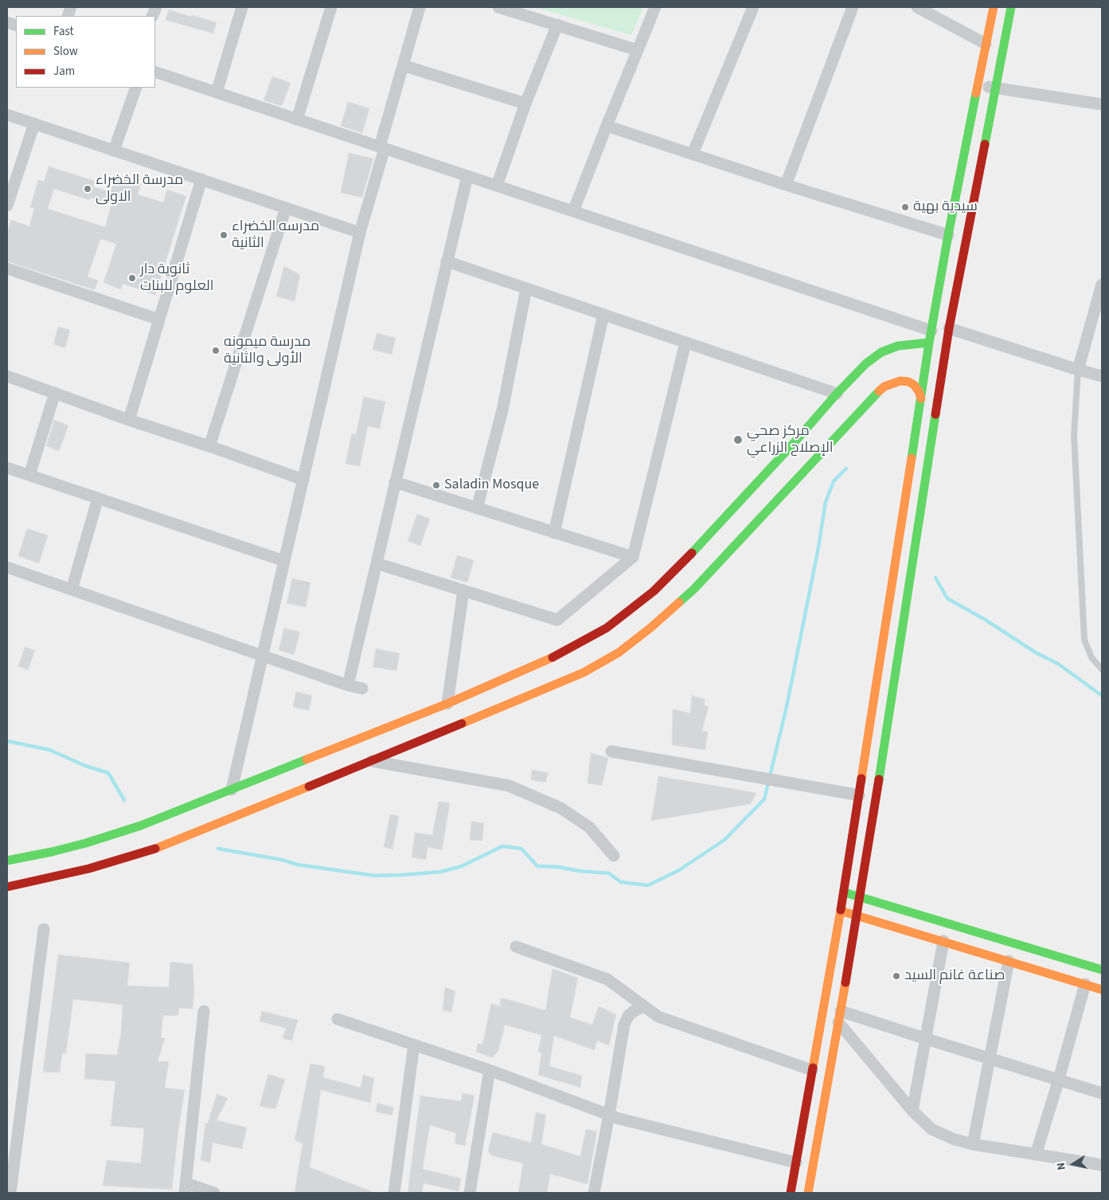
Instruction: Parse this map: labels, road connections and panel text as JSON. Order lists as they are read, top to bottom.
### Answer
{
  "places": [
    "مدرسة الخضراء الاولى",
    "سيدية بهية",
    "مدرسه الخضراء الثانية",
    "ثانوية دار العلوم للبنات",
    "مدرسة ميمونه الأولى والثانية",
    "مركز صحي الإصلاح الزراعي",
    "Saladin Mosque",
    "صناعة غانم السيد"
  ],
  "legend": ["Fast", "Slow", "Jam"],
  "north": "left"
}
